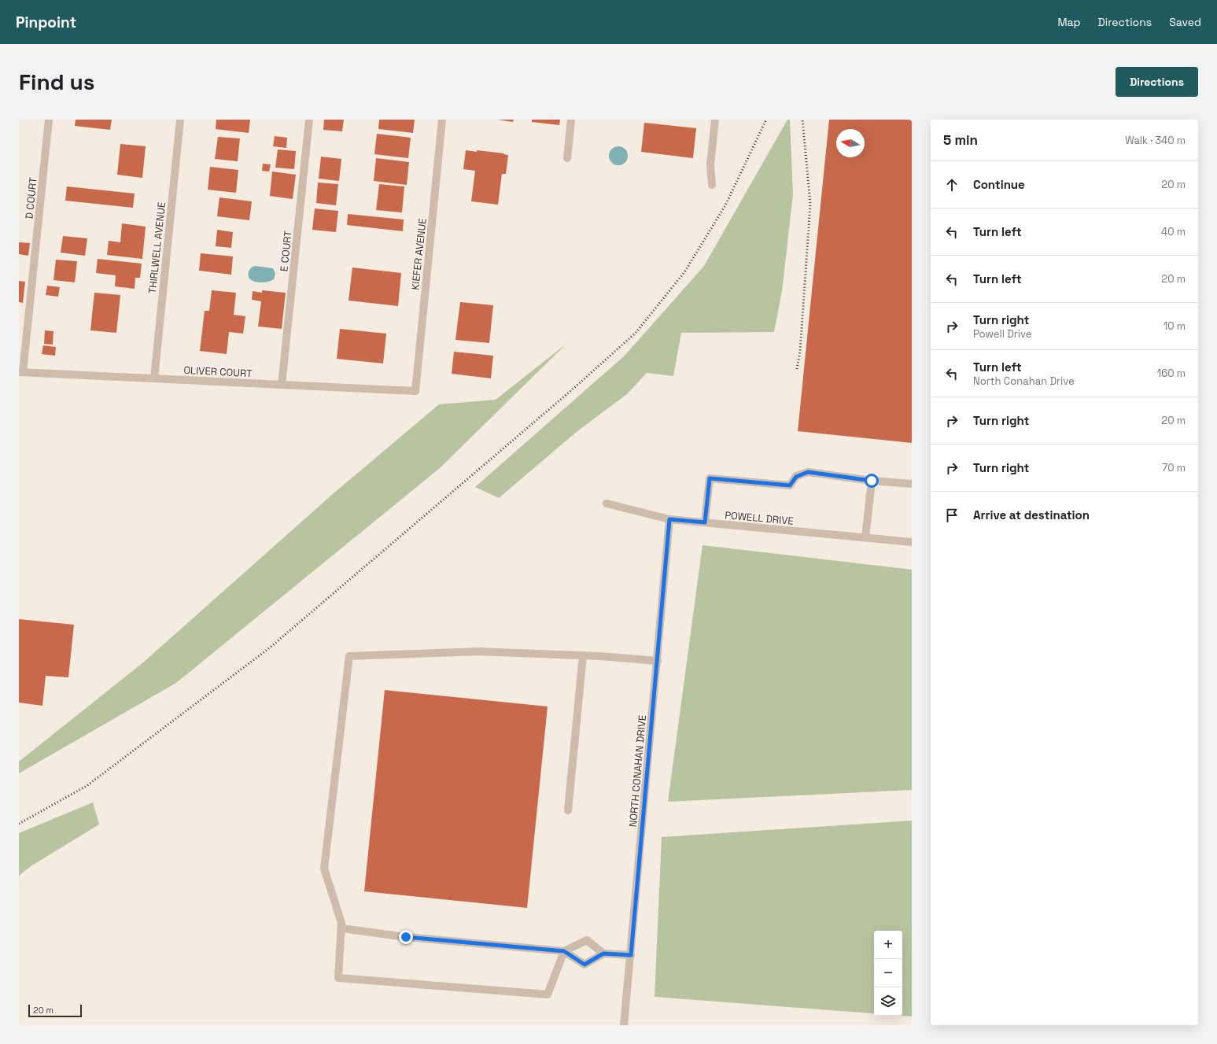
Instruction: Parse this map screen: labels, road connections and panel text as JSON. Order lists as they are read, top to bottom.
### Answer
{
  "streets": {
    "street": [
      "D COURT",
      "THIRLWELL AVENUE",
      "E COURT",
      "KIEFER AVENUE",
      "OLIVER COURT",
      "POWELL DRIVE",
      "NORTH CONAHAN DRIVE"
    ]
  },
  "crossings": [
    ["D COURT", "OLIVER COURT"],
    ["THIRLWELL AVENUE", "OLIVER COURT"],
    ["E COURT", "OLIVER COURT"],
    ["KIEFER AVENUE", "OLIVER COURT"],
    ["POWELL DRIVE", "NORTH CONAHAN DRIVE"]
  ],
  "scale_bar": "20 m",
  "north": "left",
  "page": {
    "header": "Pinpoint",
    "nav": ["Map", "Directions", "Saved"],
    "buttons": "Directions",
    "title": "Find us",
    "heading": ["5 min", "Walk · 340 m"],
    "list": [
      ["Continue", "20 m"],
      ["Turn left", "40 m"],
      ["Turn left", "20 m"],
      ["Turn right", "Powell Drive", "10 m"],
      ["Turn left", "North Conahan Drive", "160 m"],
      ["Turn right", "20 m"],
      ["Turn right", "70 m"],
      "Arrive at destination"
    ],
    "map_buttons": ["+", "−"],
    "scale": "20 m"
  }
}
